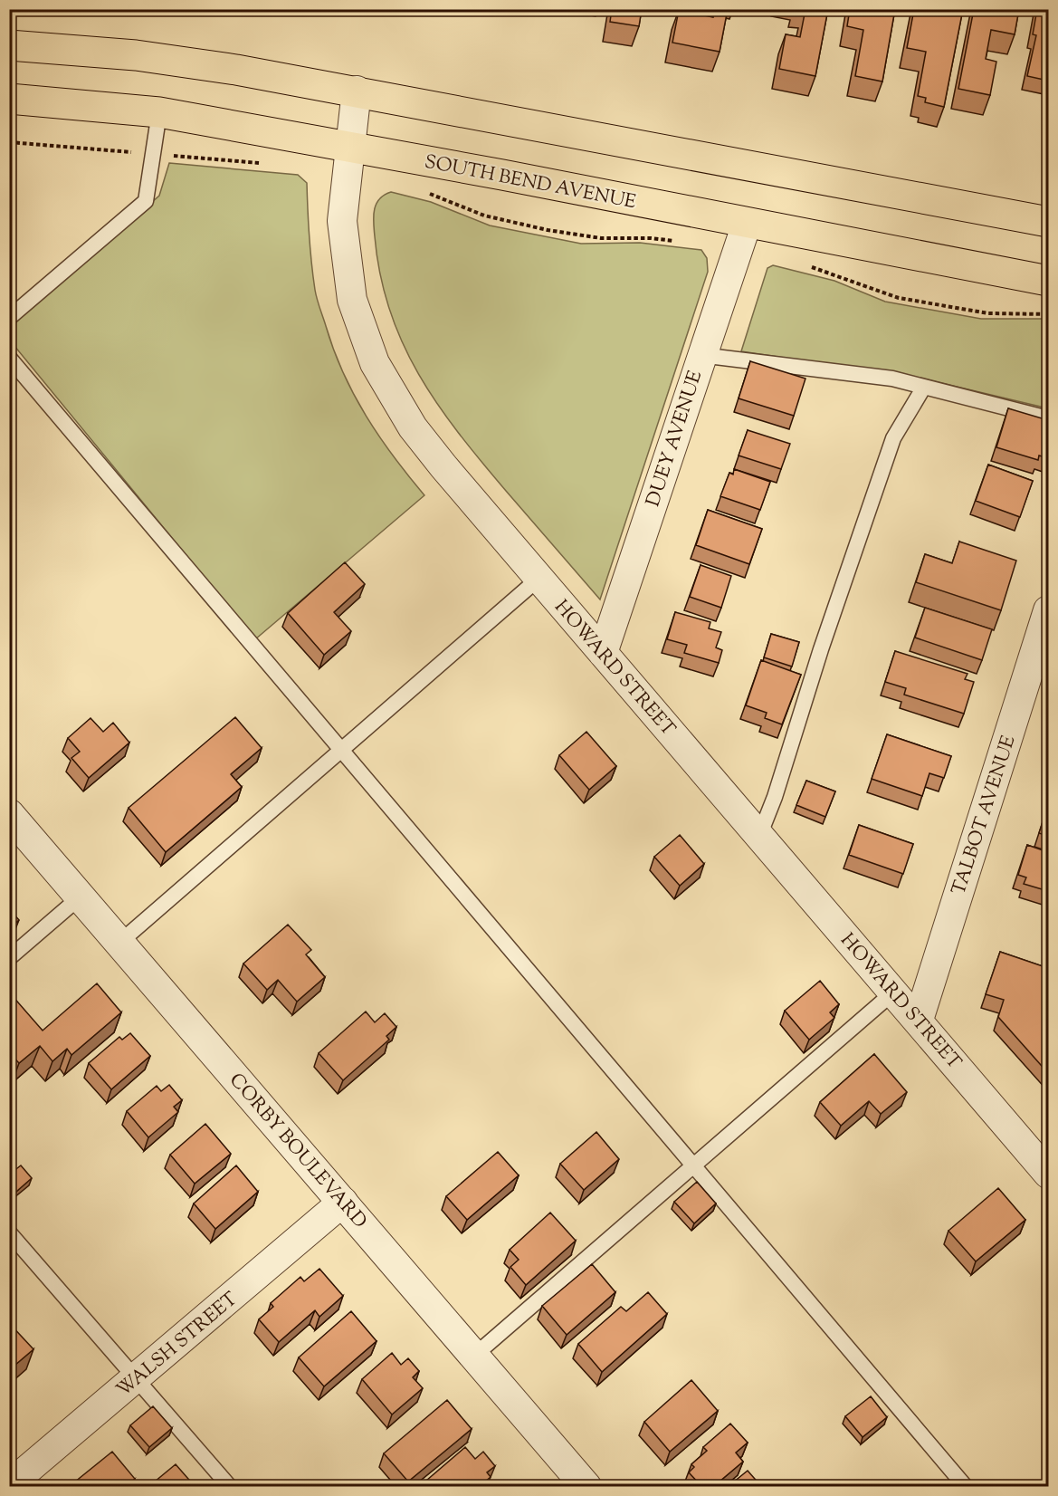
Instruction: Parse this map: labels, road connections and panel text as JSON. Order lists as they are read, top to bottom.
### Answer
{
  "streets": {
    "main road": ["SOUTH BEND AVENUE"],
    "street": [
      "DUEY AVENUE",
      "HOWARD STREET",
      "TALBOT AVENUE",
      "CORBY BOULEVARD",
      "WALSH STREET"
    ]
  },
  "crossings": [
    ["SOUTH BEND AVENUE", "DUEY AVENUE"],
    ["SOUTH BEND AVENUE", "HOWARD STREET"],
    ["DUEY AVENUE", "HOWARD STREET"],
    ["HOWARD STREET", "TALBOT AVENUE"],
    ["CORBY BOULEVARD", "WALSH STREET"]
  ]
}
